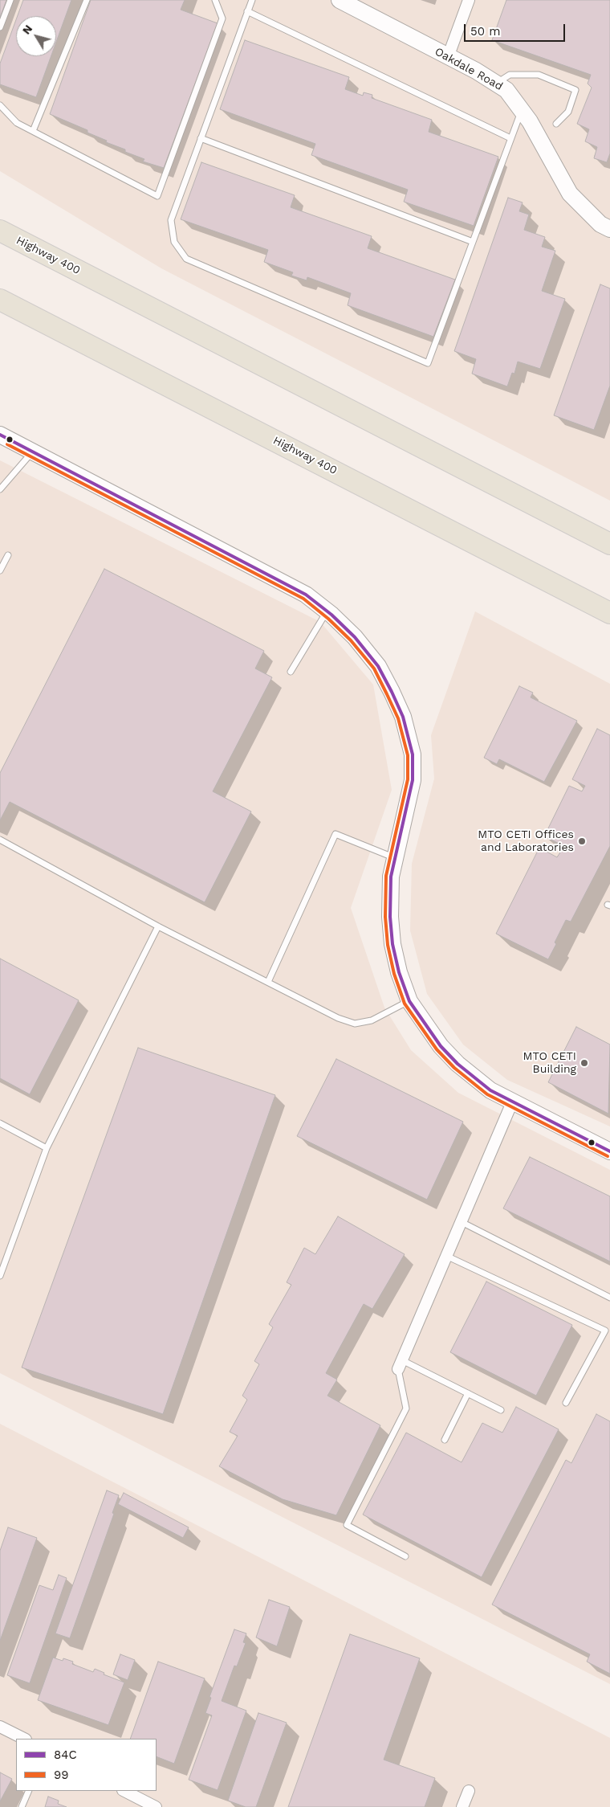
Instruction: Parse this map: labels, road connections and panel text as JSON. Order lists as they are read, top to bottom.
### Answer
{
  "streets": {
    "highway": ["Highway 400"],
    "street": ["Oakdale Road"]
  },
  "places": ["MTO CETI Offices and Laboratories", "MTO CETI Building"],
  "lines": ["transit line 84C", "transit line 99"],
  "legend": ["84C", "99"],
  "scale_bar": "50 m",
  "north": "top left"
}
